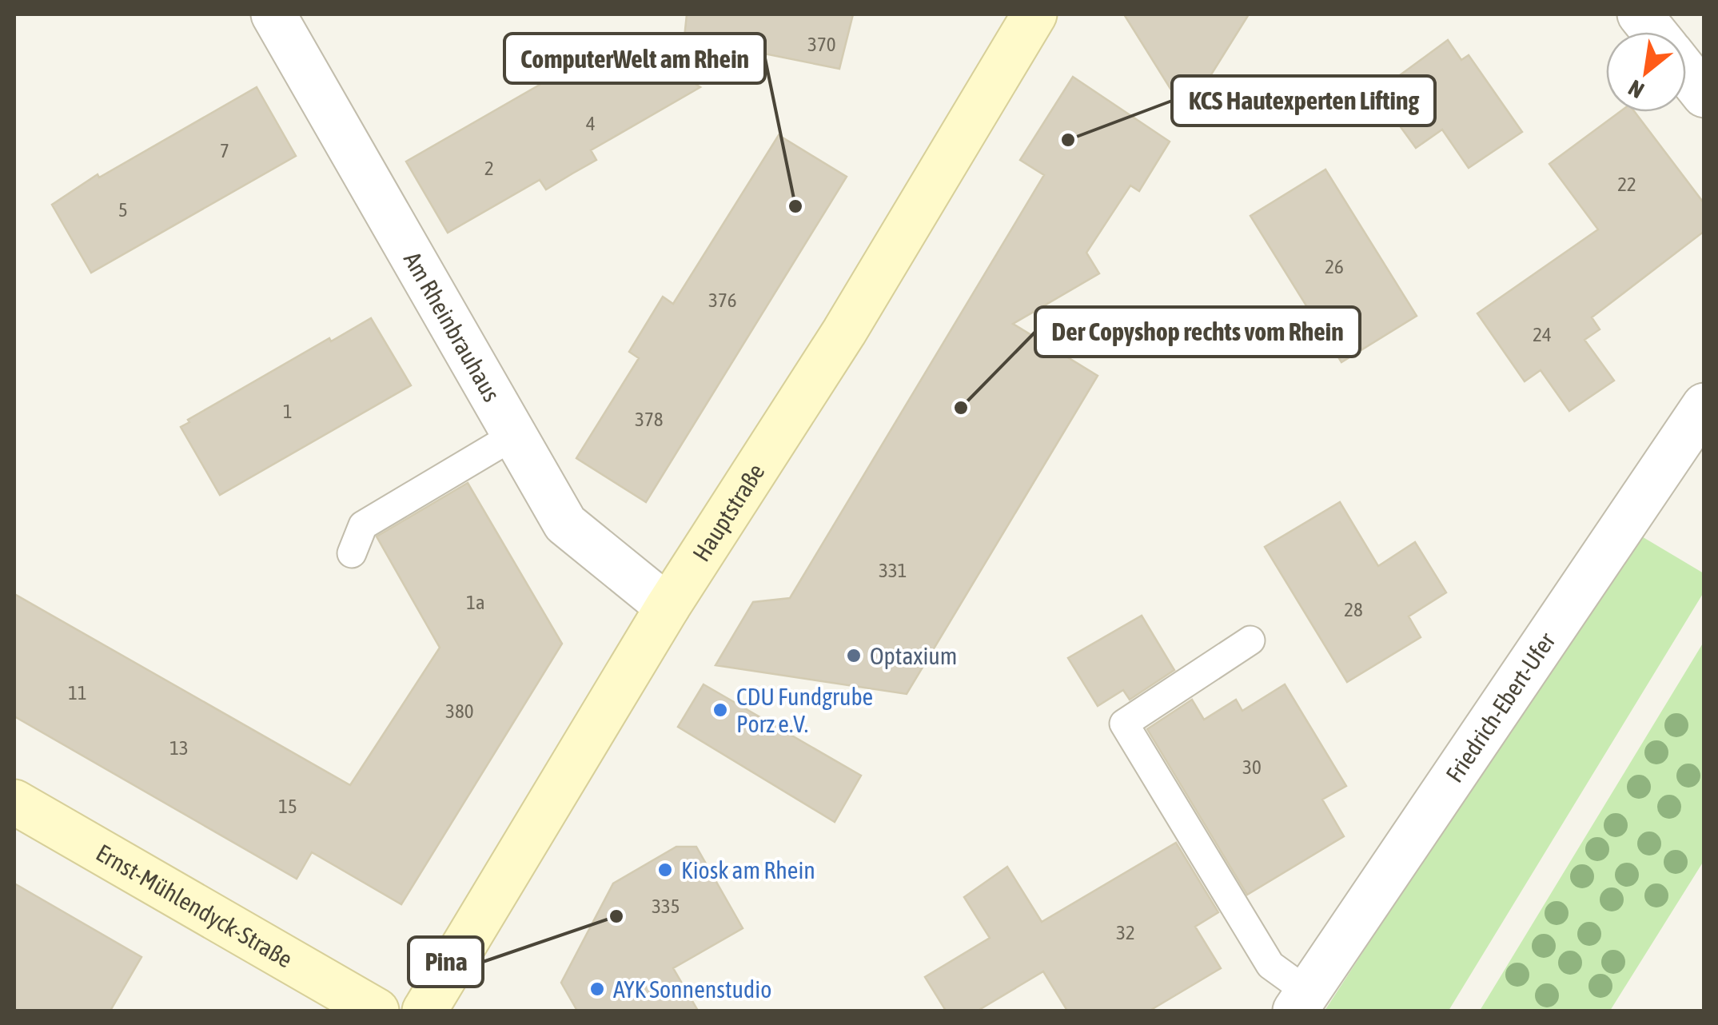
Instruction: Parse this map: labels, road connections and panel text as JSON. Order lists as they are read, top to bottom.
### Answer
{
  "streets": {
    "main road": ["Hauptstraße", "Ernst-Mühlendyck-Straße"],
    "street": ["Am Rheinbrauhaus", "Friedrich-Ebert-Ufer"]
  },
  "crossings": [
    ["Am Rheinbrauhaus", "Hauptstraße"]
  ],
  "places": [
    "KCS Hautexperten Lifting",
    "ComputerWelt am Rhein",
    "Der Copyshop rechts vom Rhein",
    "Optaxium",
    "CDU Fundgrube Porz e.V.",
    "Kiosk am Rhein",
    "Pina",
    "AYK Sonnenstudio"
  ],
  "house_numbers": [
    "370",
    "4",
    "7",
    "2",
    "22",
    "5",
    "26",
    "376",
    "24",
    "1",
    "378",
    "331",
    "1a",
    "28",
    "11",
    "380",
    "13",
    "30",
    "15",
    "335",
    "32"
  ],
  "north": "bottom left"
}
